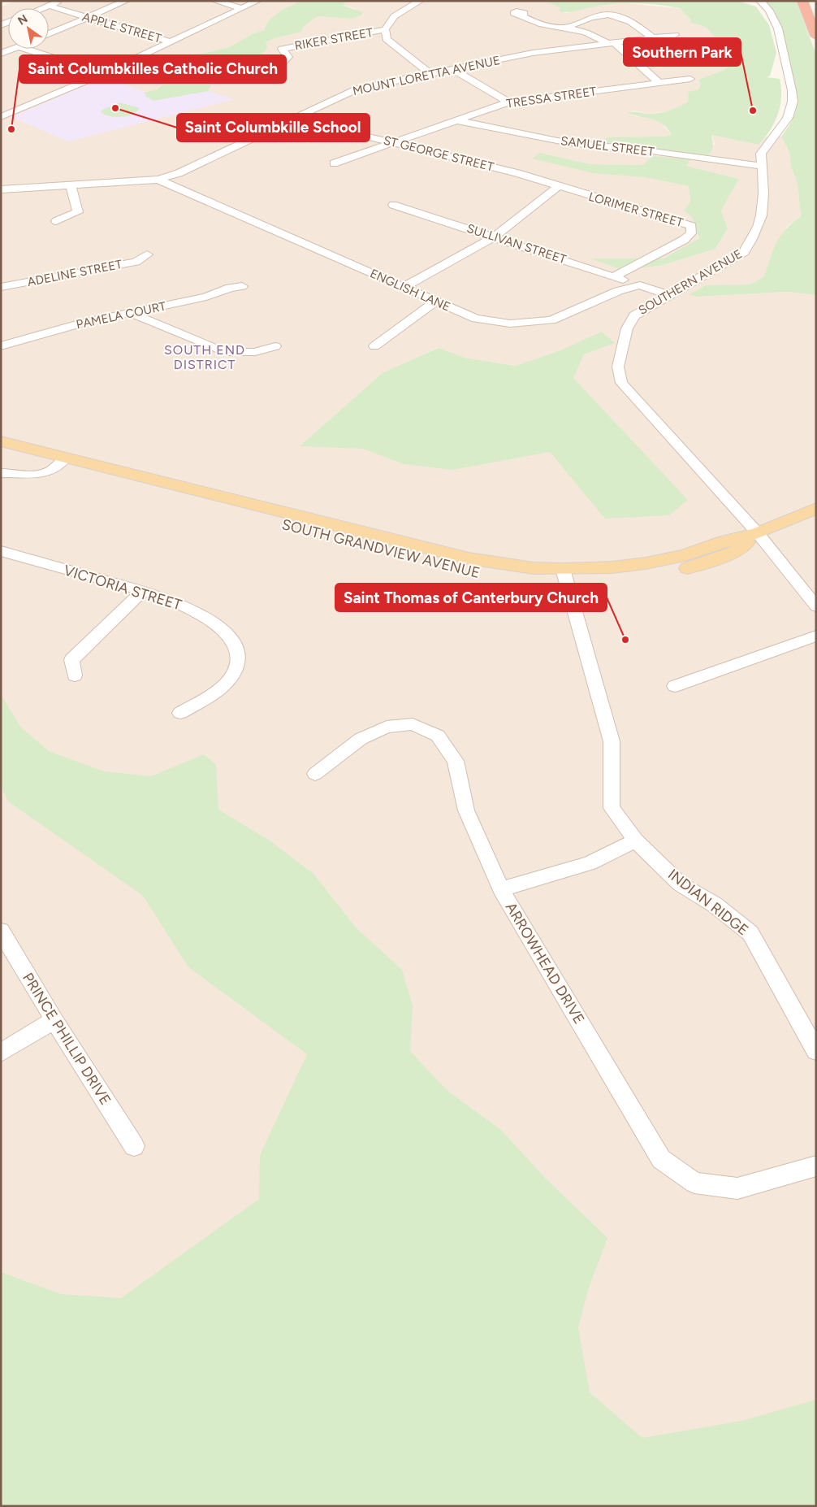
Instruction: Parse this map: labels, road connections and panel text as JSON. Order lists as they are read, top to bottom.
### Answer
{
  "streets": {
    "main road": ["SOUTH GRANDVIEW AVENUE"],
    "street": [
      "APPLE STREET",
      "RIKER STREET",
      "MOUNT LORETTA AVENUE",
      "TRESSA STREET",
      "SAMUEL STREET",
      "ST GEORGE STREET",
      "LORIMER STREET",
      "SULLIVAN STREET",
      "ADELINE STREET",
      "SOUTHERN AVENUE",
      "ENGLISH LANE",
      "PAMELA COURT",
      "VICTORIA STREET",
      "INDIAN RIDGE",
      "ARROWHEAD DRIVE",
      "PRINCE PHILLIP DRIVE"
    ]
  },
  "crossings": [
    ["MOUNT LORETTA AVENUE", "ST GEORGE STREET"],
    ["MOUNT LORETTA AVENUE", "ENGLISH LANE"],
    ["TRESSA STREET", "SAMUEL STREET"],
    ["TRESSA STREET", "ST GEORGE STREET"],
    ["SAMUEL STREET", "SOUTHERN AVENUE"],
    ["ST GEORGE STREET", "LORIMER STREET"],
    ["LORIMER STREET", "SULLIVAN STREET"],
    ["SULLIVAN STREET", "ENGLISH LANE"],
    ["SOUTHERN AVENUE", "SOUTH GRANDVIEW AVENUE"],
    ["SOUTH GRANDVIEW AVENUE", "INDIAN RIDGE"]
  ],
  "districts": ["SOUTH END DISTRICT"],
  "places": [
    "Saint Columbkille School",
    "Southern Park",
    "Saint Columbkilles Catholic Church",
    "Saint Thomas of Canterbury Church"
  ],
  "north": "top left"
}
